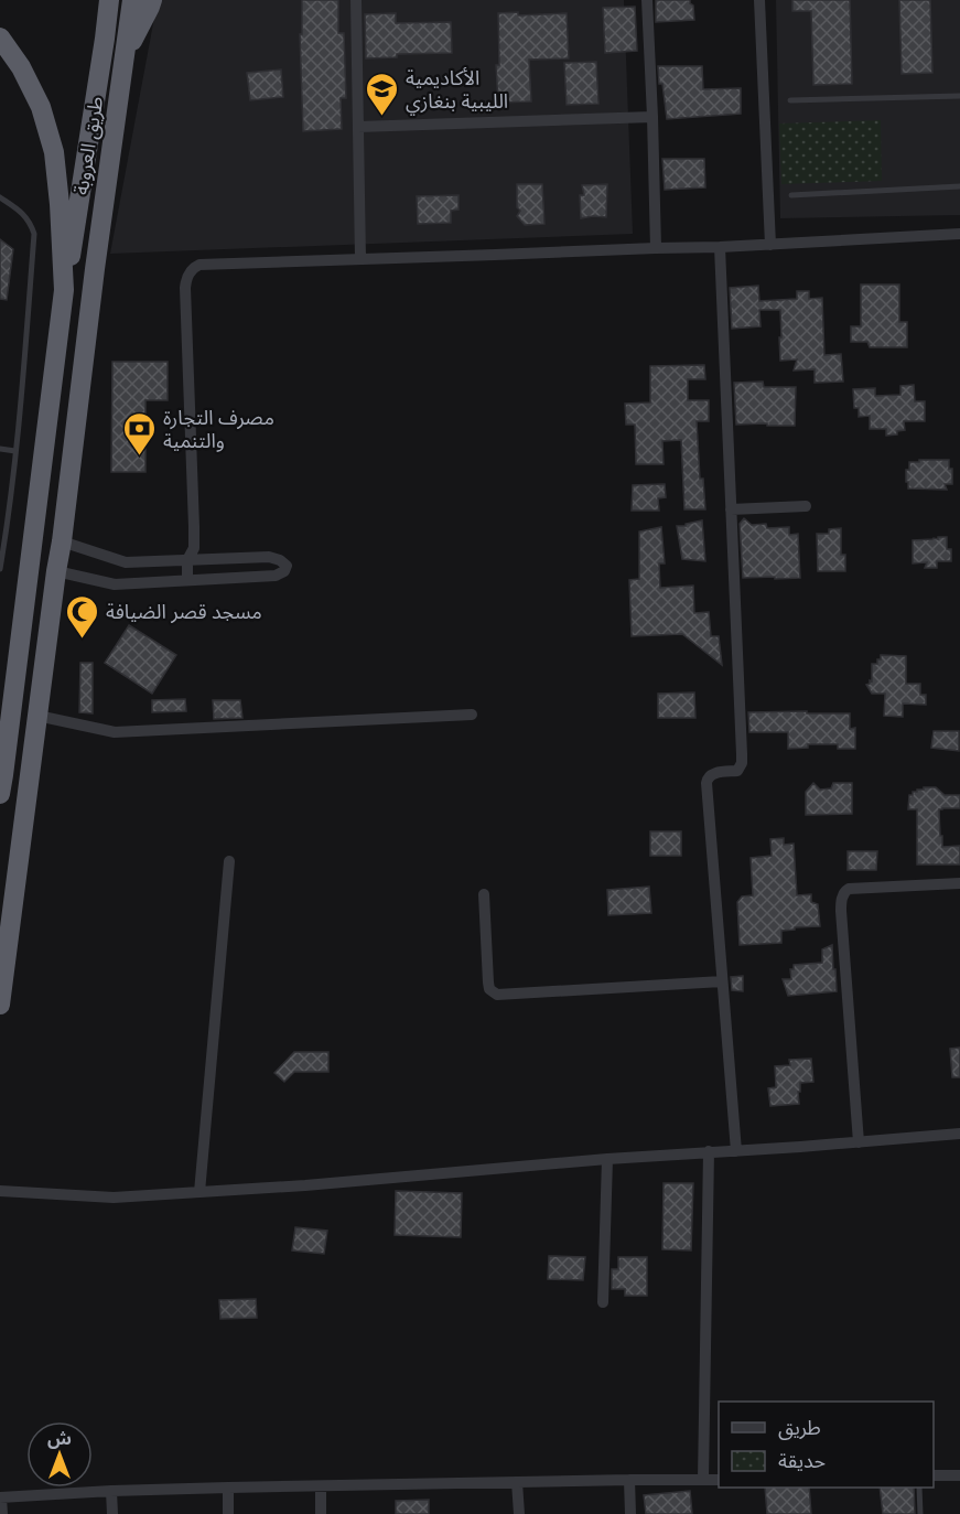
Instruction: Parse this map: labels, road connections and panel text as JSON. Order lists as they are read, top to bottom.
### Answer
{
  "streets": {
    "highway": ["طريق العروبة"]
  },
  "places": {
    "school or university": ["الأكاديمية الليبية بنغازي"],
    "bank": ["مصرف التجارة والتنمية"],
    "mosque": ["مسجد قصر الضيافة"]
  },
  "legend": ["طريق", "حديقة"],
  "north": "top"
}
